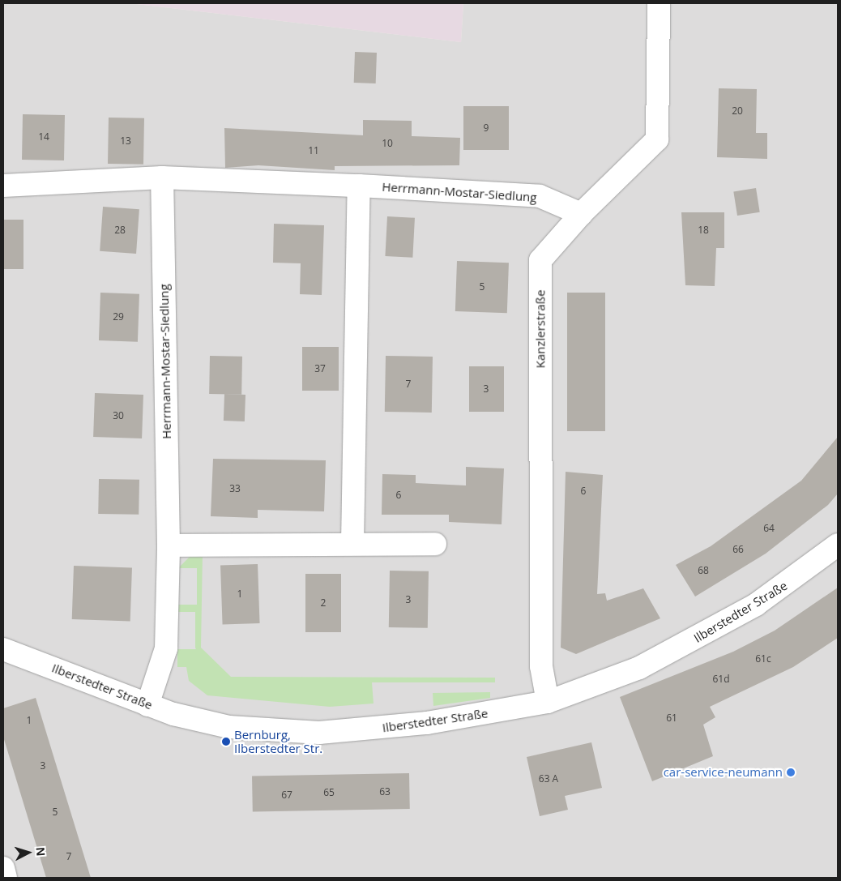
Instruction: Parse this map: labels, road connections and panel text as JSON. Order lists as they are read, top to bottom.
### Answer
{
  "streets": {
    "street": ["Herrmann-Mostar-Siedlung", "Kanzlerstraße", "Ilberstedter Straße"]
  },
  "crossings": [
    ["Herrmann-Mostar-Siedlung", "Kanzlerstraße"],
    ["Herrmann-Mostar-Siedlung", "Ilberstedter Straße"],
    ["Kanzlerstraße", "Ilberstedter Straße"]
  ],
  "places": ["Bernburg, Ilberstedter Str.", "car-service-neumann"],
  "house_numbers": [
    "20",
    "9",
    "14",
    "13",
    "10",
    "11",
    "28",
    "18",
    "5",
    "29",
    "37",
    "7",
    "3",
    "30",
    "33",
    "6",
    "6",
    "64",
    "66",
    "68",
    "1",
    "3",
    "2",
    "61c",
    "61d",
    "61",
    "1",
    "3",
    "63 A",
    "63",
    "65",
    "67",
    "5",
    "7"
  ],
  "north": "right"
}
